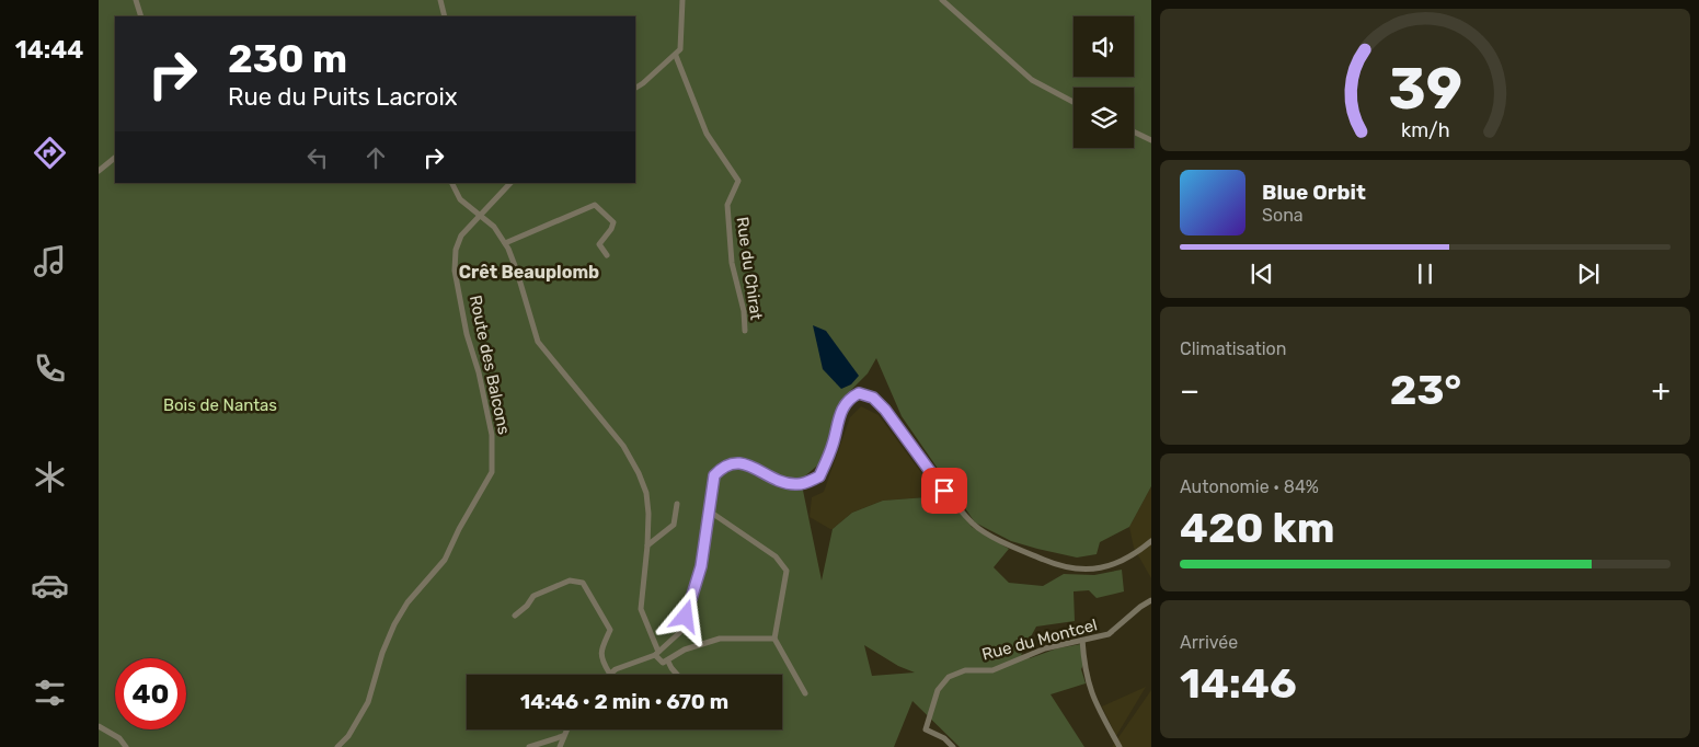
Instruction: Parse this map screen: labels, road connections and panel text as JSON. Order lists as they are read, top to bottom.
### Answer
{
  "streets": {
    "street": ["Rue du Chirat", "Route des Balcons", "Rue du Montcel"]
  },
  "districts": ["Crêt Beauplomb"],
  "parks": ["Bois de Nantas"],
  "page": {
    "tabs": "14:44",
    "turn": ["230 m", "Rue du Puits Lacroix"],
    "song": ["Blue Orbit", "Sona"],
    "tile": [
      "Climatisation",
      ["Autonomie · 84%", "420 km"],
      ["Arrivée", "14:46"]
    ],
    "heat": ["−", "23°", "+"],
    "limit": "40",
    "trip": "14:46 · 2 min · 670 m",
    "gauge": ["39", "km/h"]
  }
}
